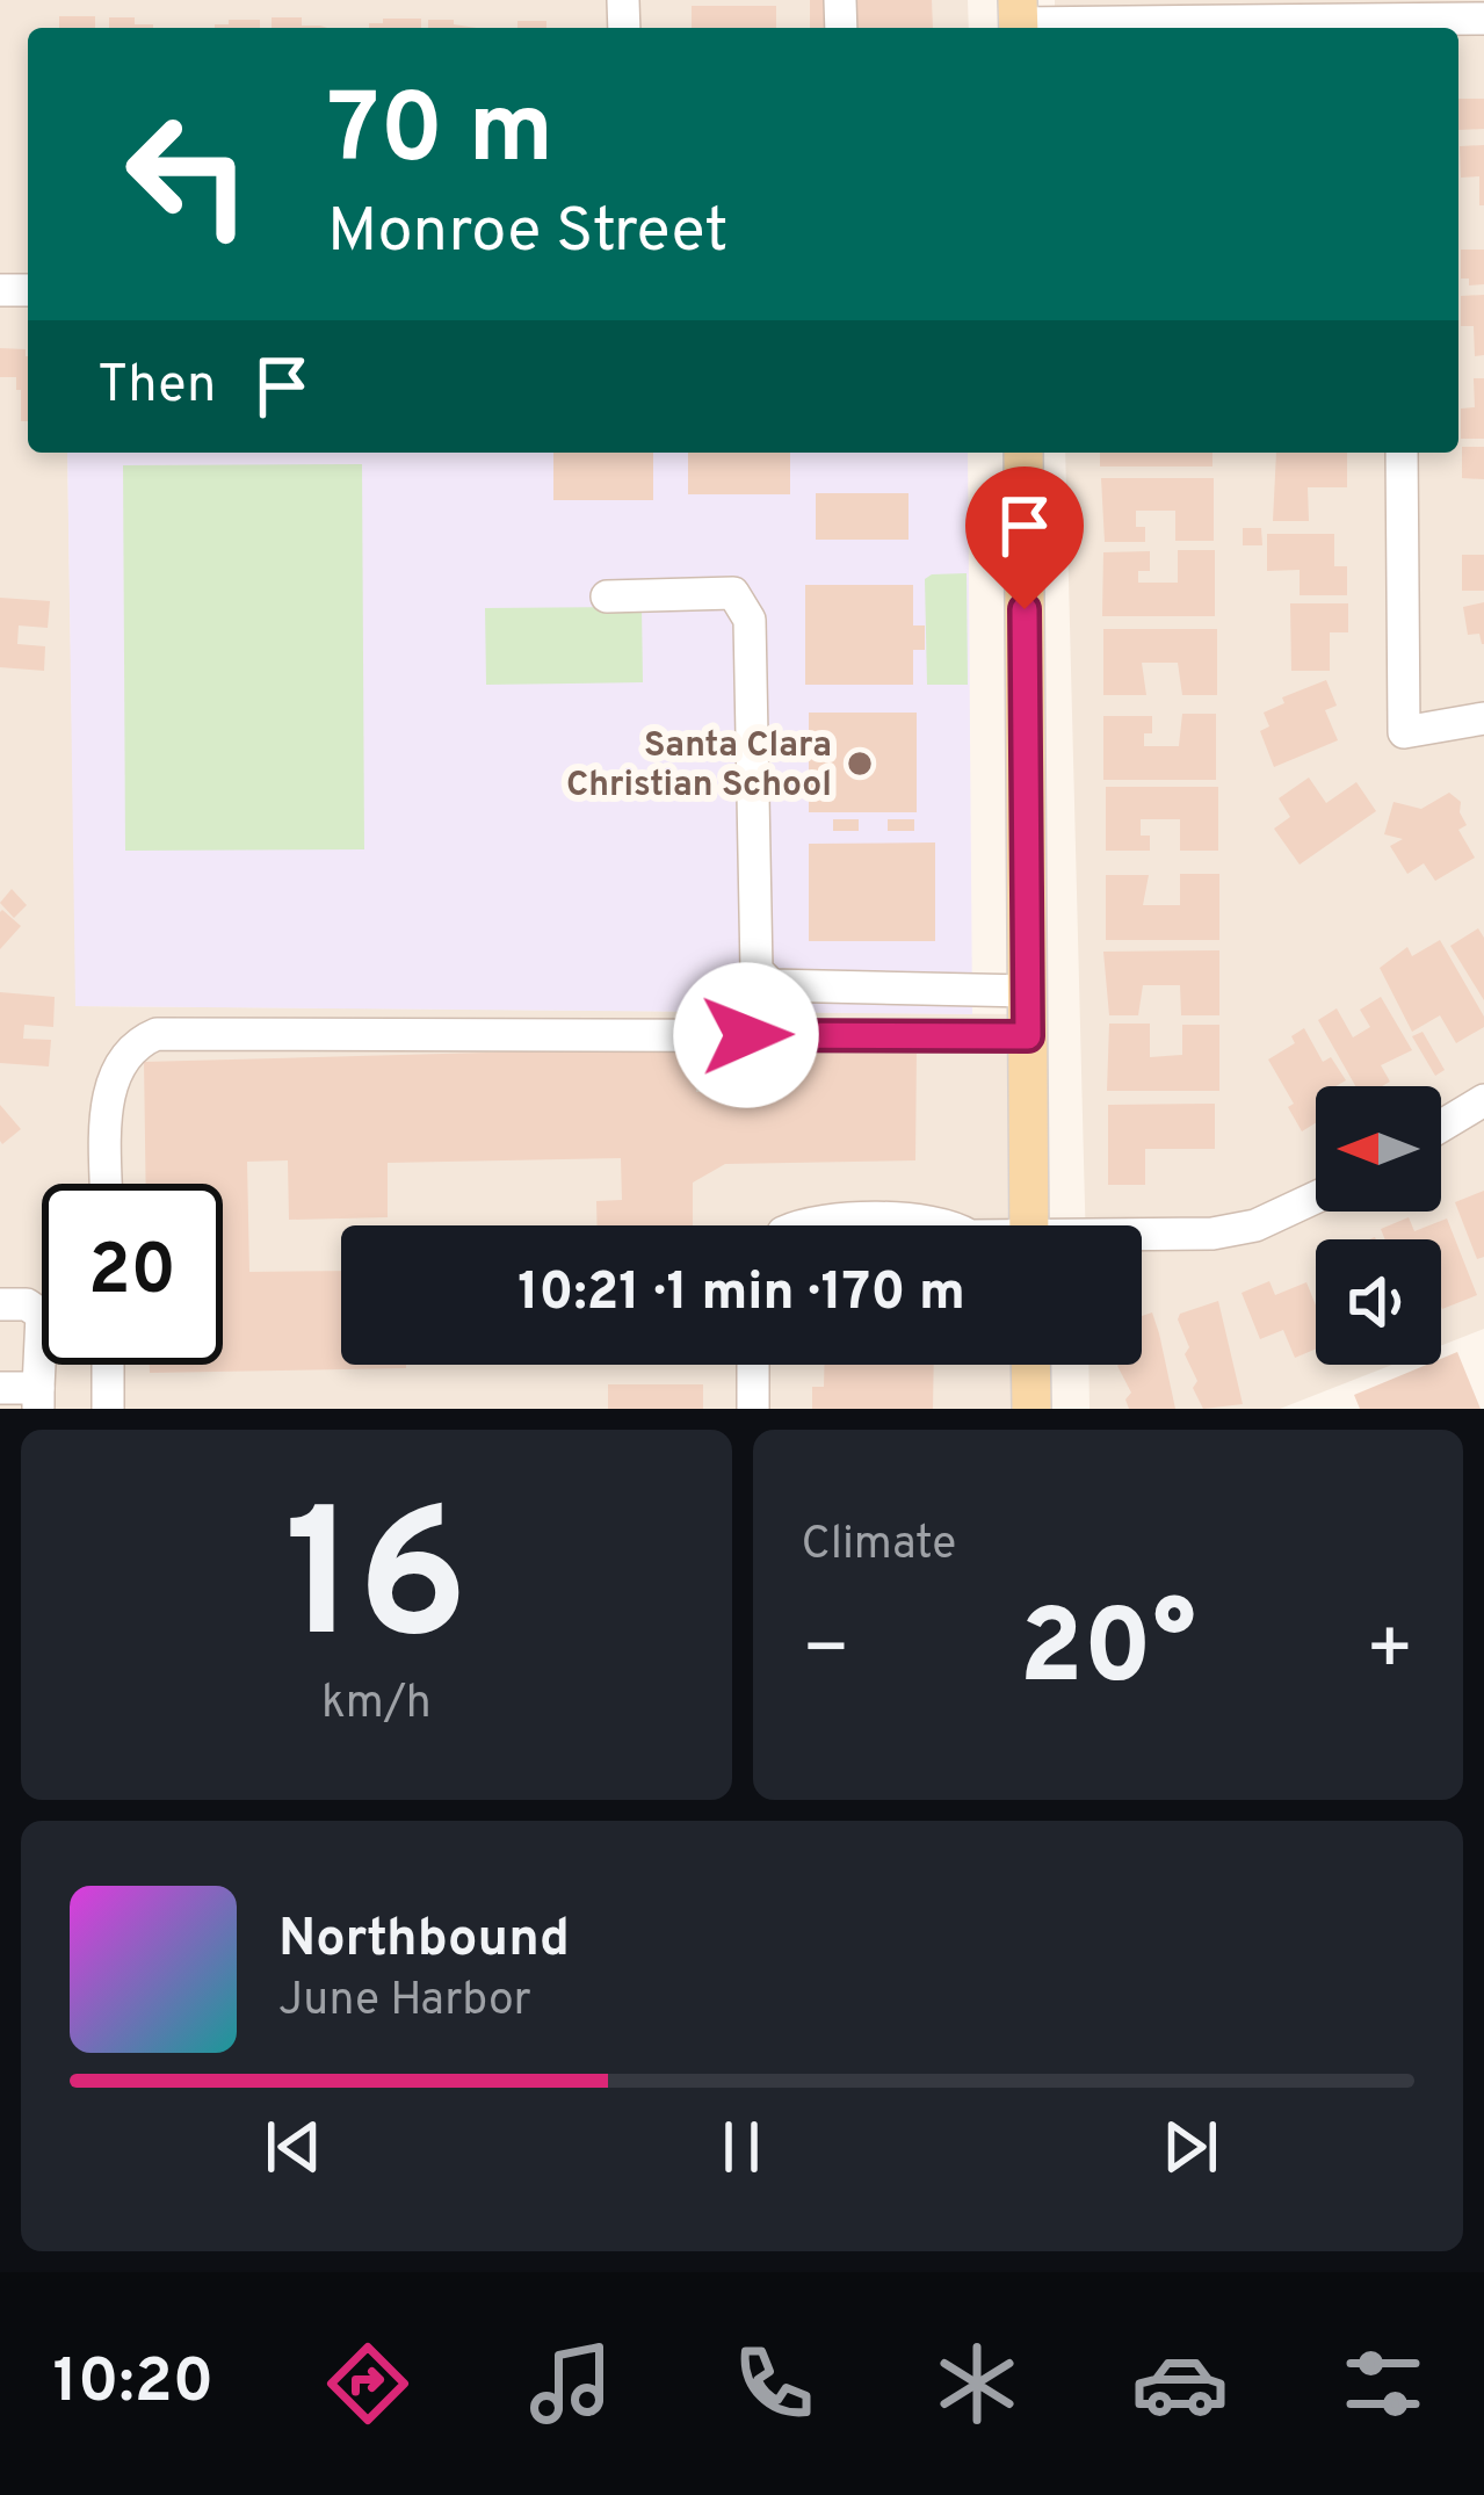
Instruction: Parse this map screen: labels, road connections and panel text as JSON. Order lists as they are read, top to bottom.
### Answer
{
  "places": ["Santa Clara Christian School"],
  "north": "left",
  "page": {
    "turn": ["70 m", "Monroe Street"],
    "then": "Then",
    "limit": "20",
    "trip": "10:21 · 1 min · 170 m",
    "tile": [
      ["16", "km/h"],
      "Climate"
    ],
    "heat": ["−", "20°", "+"],
    "song": ["Northbound", "June Harbor"],
    "tabs": "10:20"
  }
}
